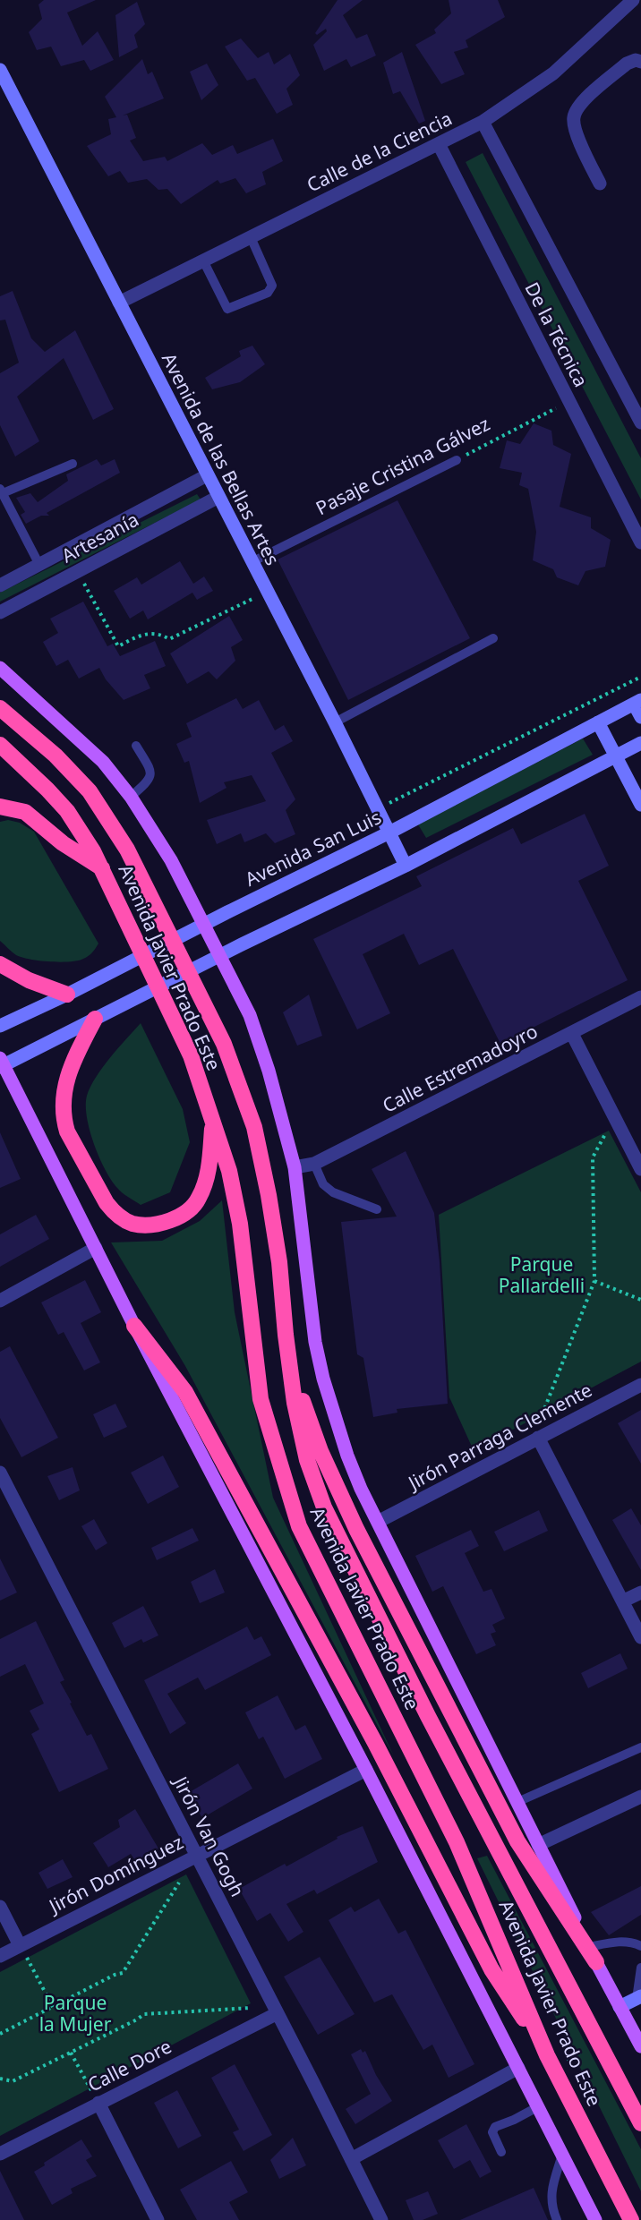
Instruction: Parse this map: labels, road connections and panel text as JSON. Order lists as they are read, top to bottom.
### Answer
{
  "streets": {
    "highway": ["Avenida Javier Prado Este"],
    "main road": ["Avenida de las Bellas Artes", "Avenida San Luis"],
    "street": [
      "Calle de la Ciencia",
      "De la Técnica",
      "Artesanía",
      "Calle Estremadoyro",
      "Jirón Parraga Clemente",
      "Jirón Van Gogh",
      "Jirón Domínguez",
      "Calle Dore"
    ],
    "lane": ["Pasaje Cristina Gálvez"]
  },
  "crossings": [
    ["Calle de la Ciencia", "De la Técnica"],
    ["Calle de la Ciencia", "Avenida de las Bellas Artes"],
    ["De la Técnica", "Pasaje Cristina Gálvez"],
    ["Avenida de las Bellas Artes", "Pasaje Cristina Gálvez"],
    ["Avenida de las Bellas Artes", "Artesanía"],
    ["Avenida de las Bellas Artes", "Avenida San Luis"],
    ["Jirón Van Gogh", "Jirón Domínguez"],
    ["Jirón Van Gogh", "Calle Dore"]
  ],
  "parks": ["Parque Pallardelli", "Parque la Mujer"]
}
